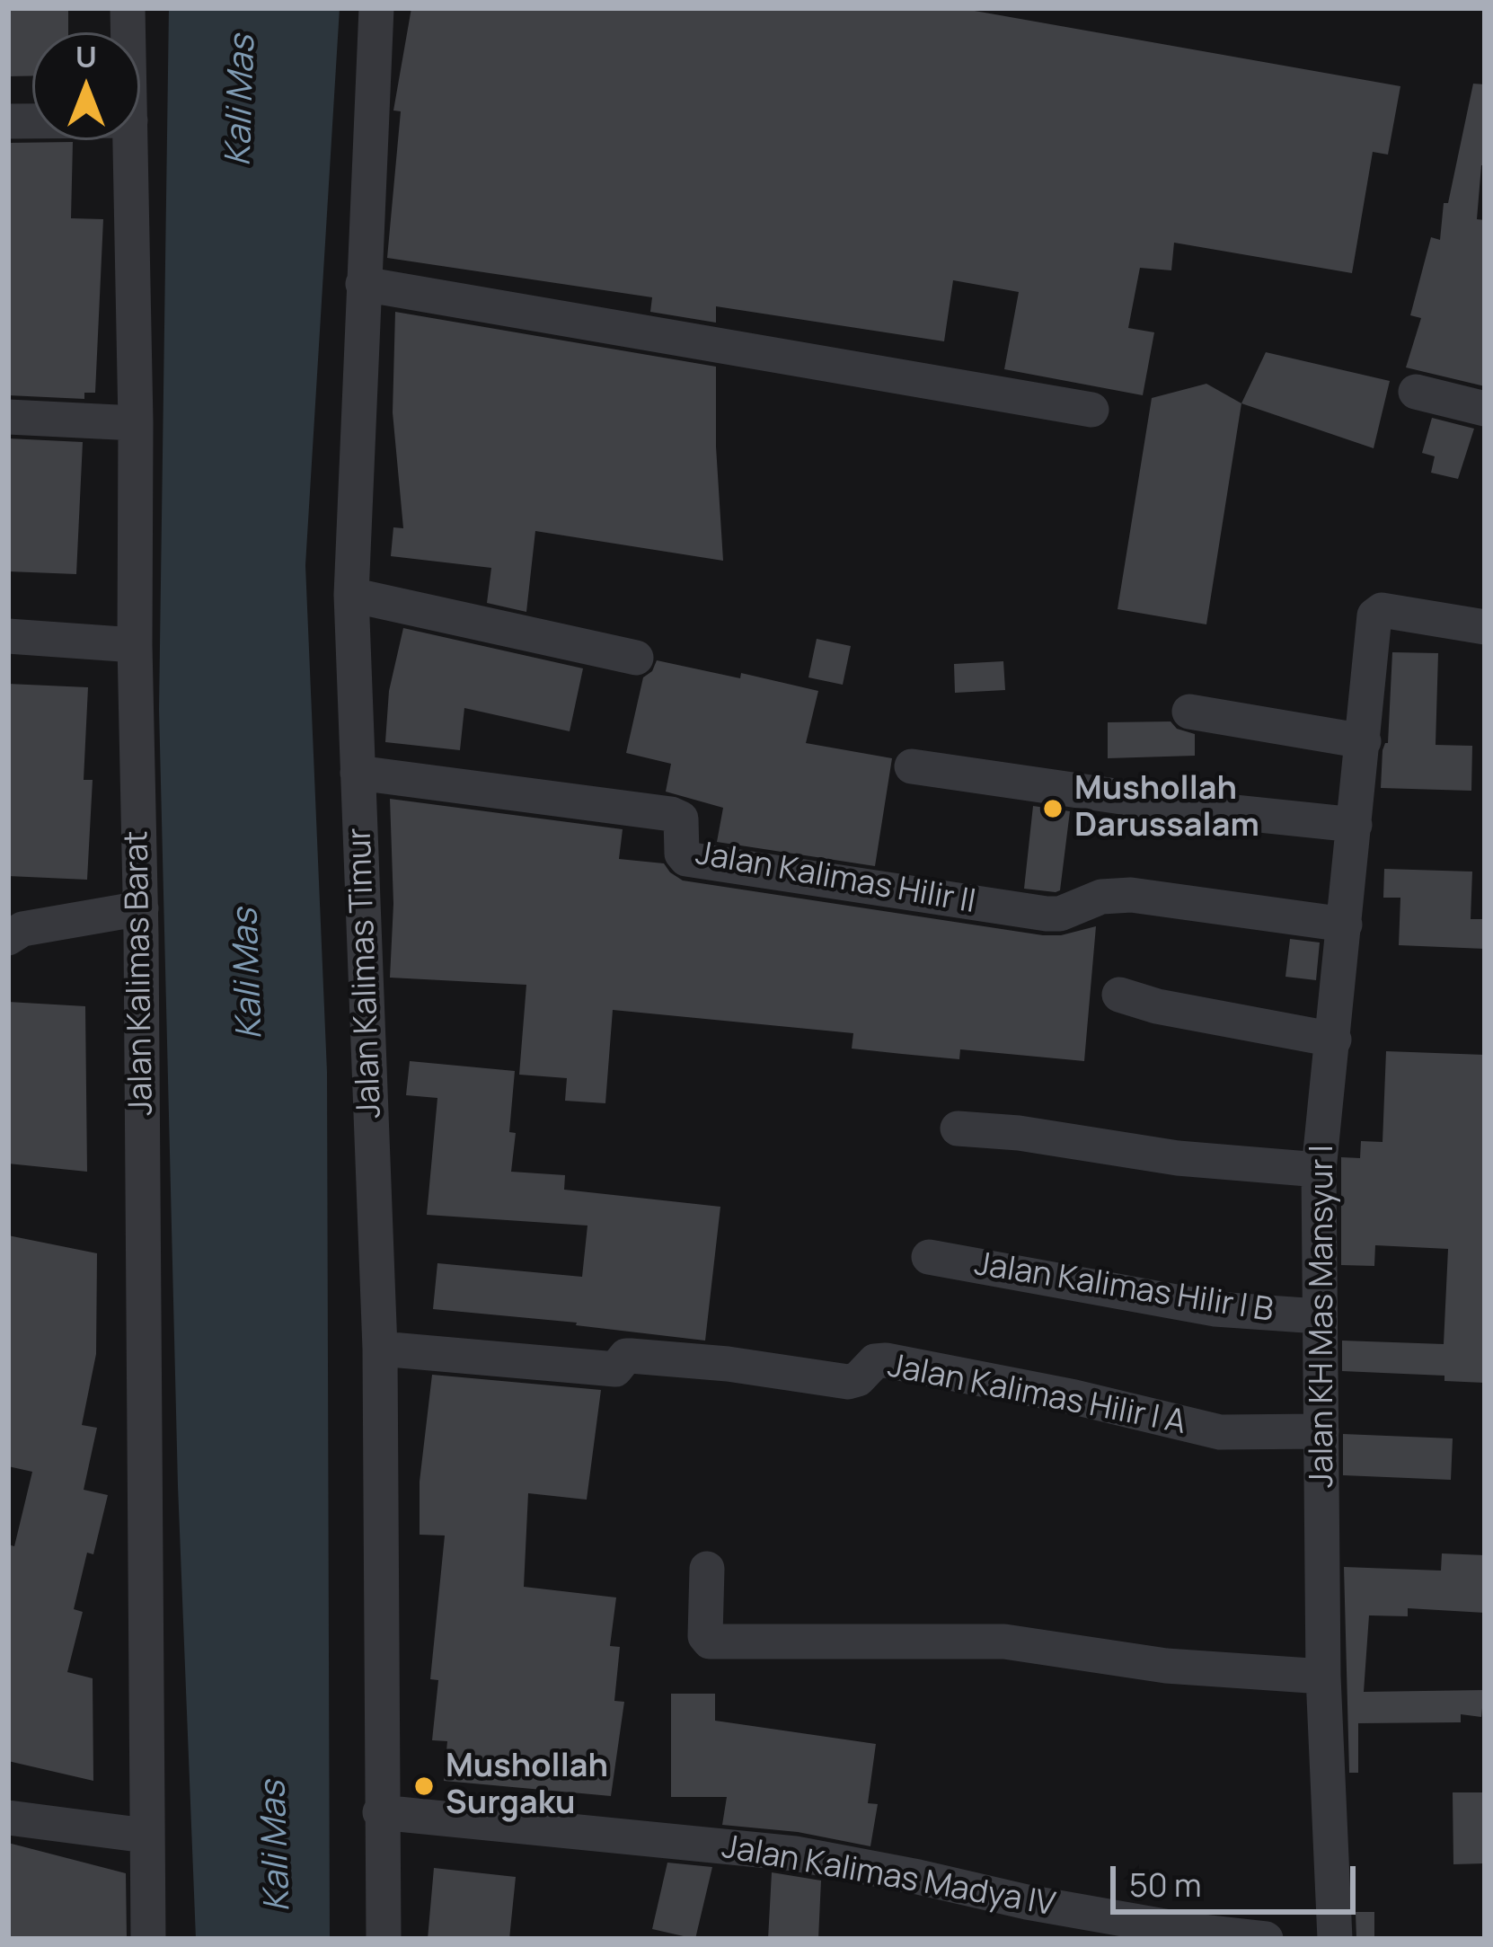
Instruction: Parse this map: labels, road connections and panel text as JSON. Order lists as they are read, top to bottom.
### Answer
{
  "streets": {
    "street": [
      "Jalan Kalimas Hilir II",
      "Jalan Kalimas Barat",
      "Jalan Kalimas Timur",
      "Jalan Kalimas Hilir I B",
      "Jalan KH Mas Mansyur I",
      "Jalan Kalimas Hilir I A",
      "Jalan Kalimas Madya IV"
    ]
  },
  "crossings": [
    ["Jalan Kalimas Hilir II", "Jalan Kalimas Timur"],
    ["Jalan Kalimas Hilir II", "Jalan KH Mas Mansyur I"],
    ["Jalan Kalimas Timur", "Jalan Kalimas Hilir I A"],
    ["Jalan Kalimas Timur", "Jalan Kalimas Madya IV"],
    ["Jalan Kalimas Hilir I B", "Jalan KH Mas Mansyur I"],
    ["Jalan KH Mas Mansyur I", "Jalan Kalimas Hilir I A"]
  ],
  "water": ["Kali Mas"],
  "places": ["Mushollah Darussalam", "Mushollah Surgaku"],
  "scale_bar": "50 m",
  "north": "top"
}
